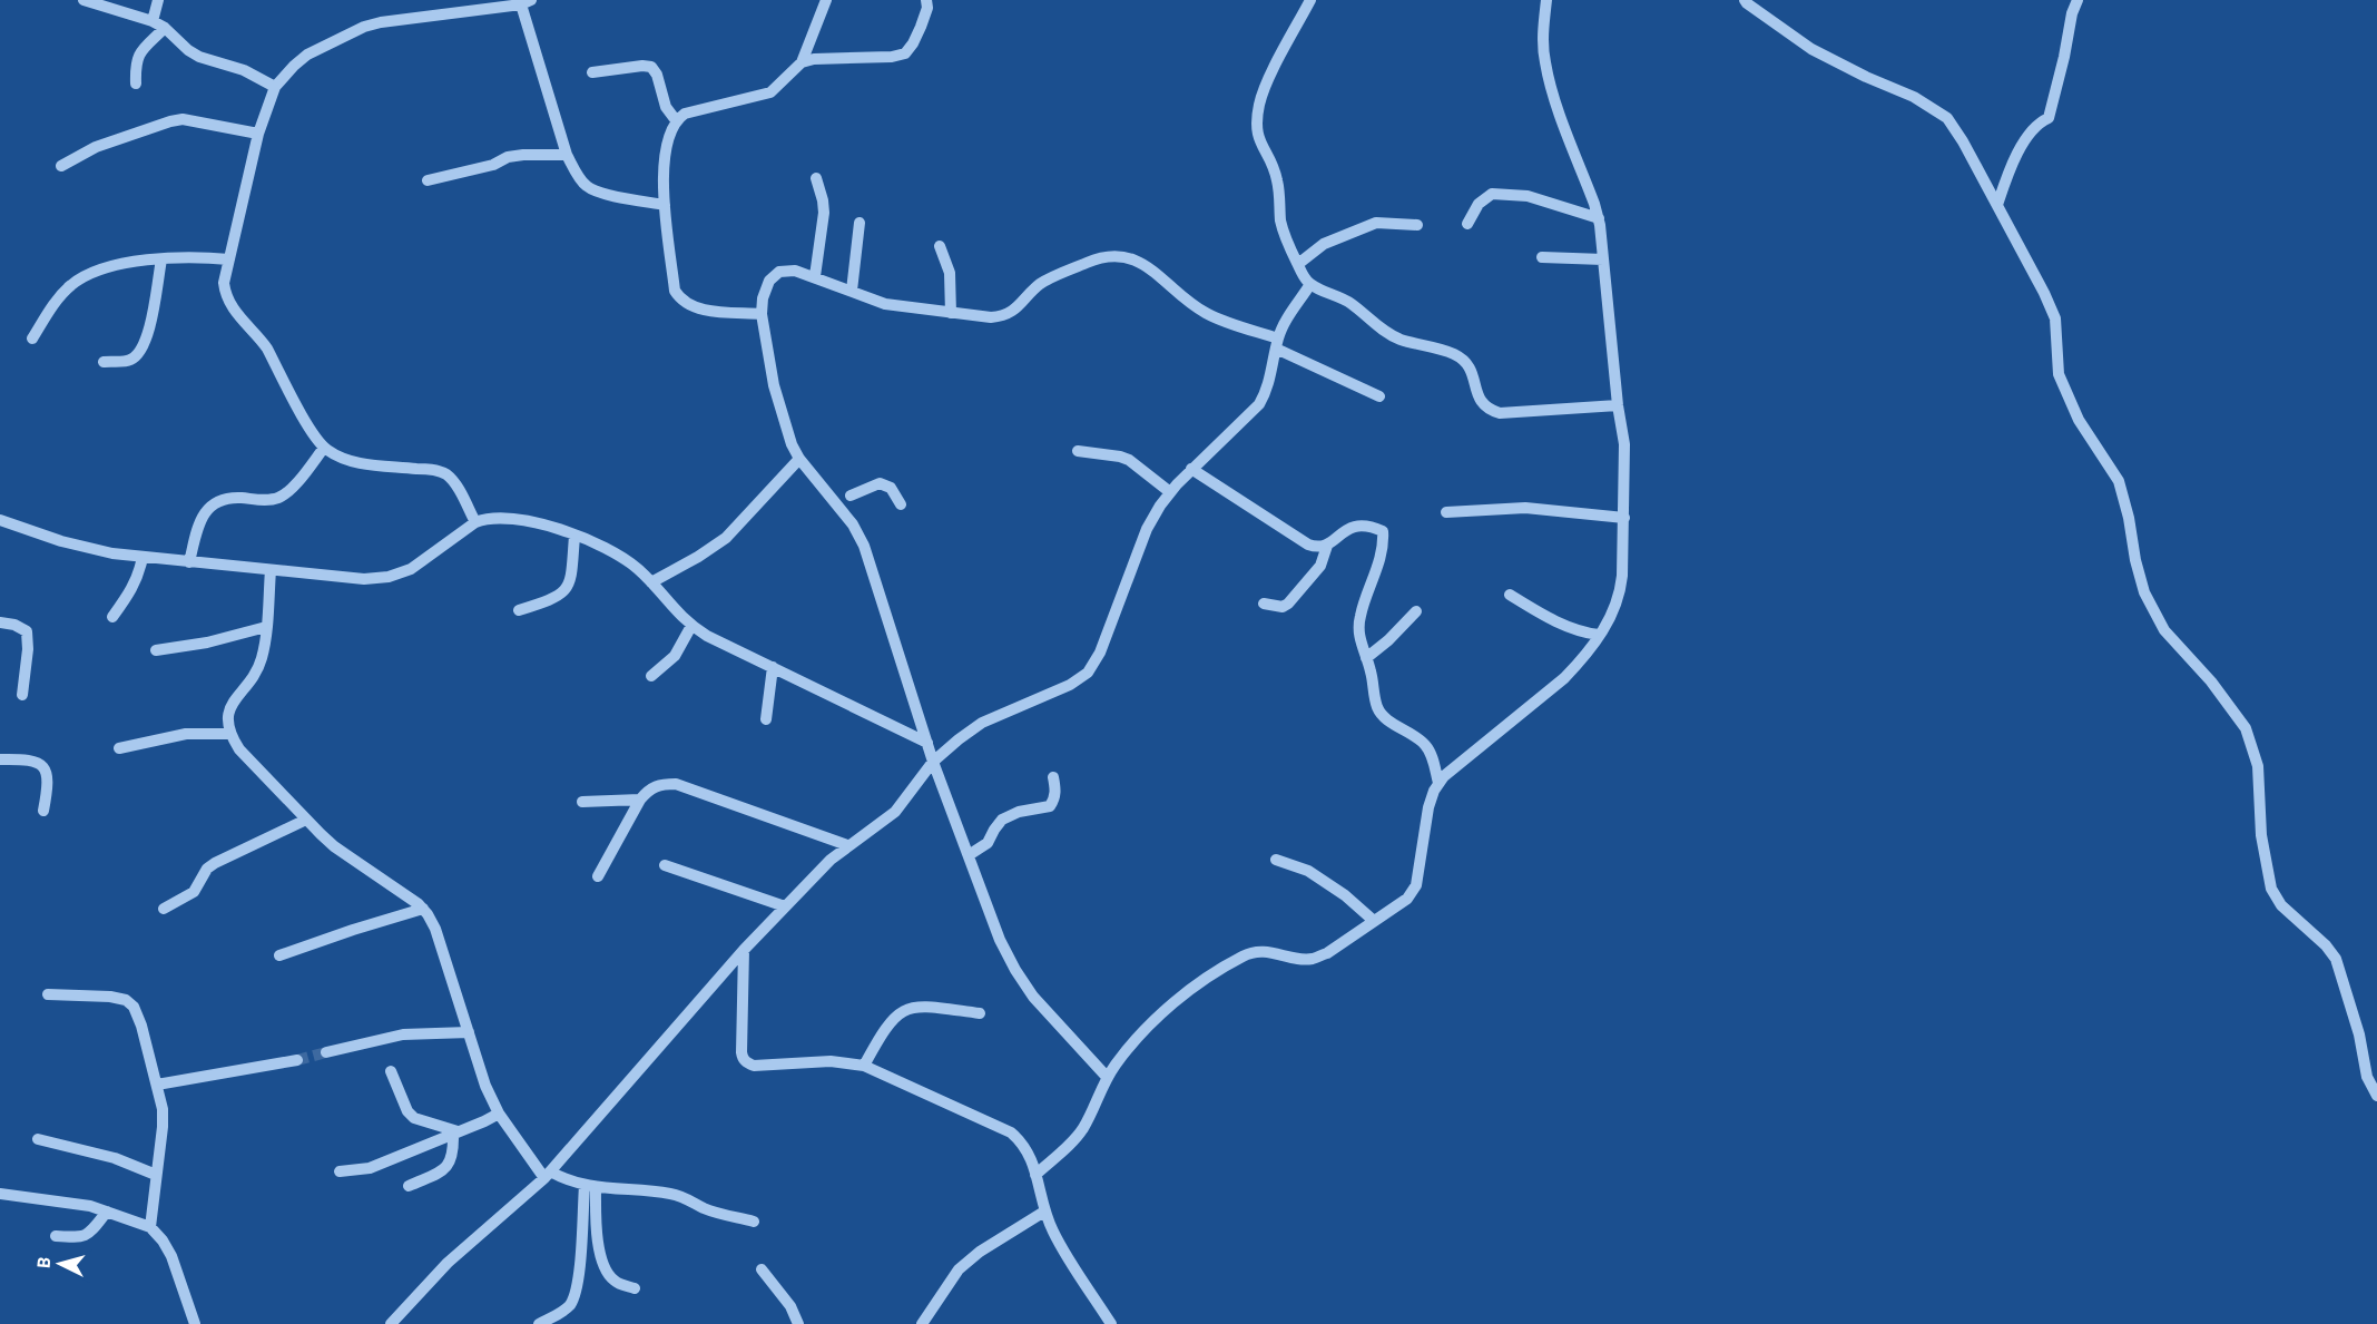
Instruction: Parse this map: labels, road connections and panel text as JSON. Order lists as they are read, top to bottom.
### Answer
{
  "north": "left"
}
